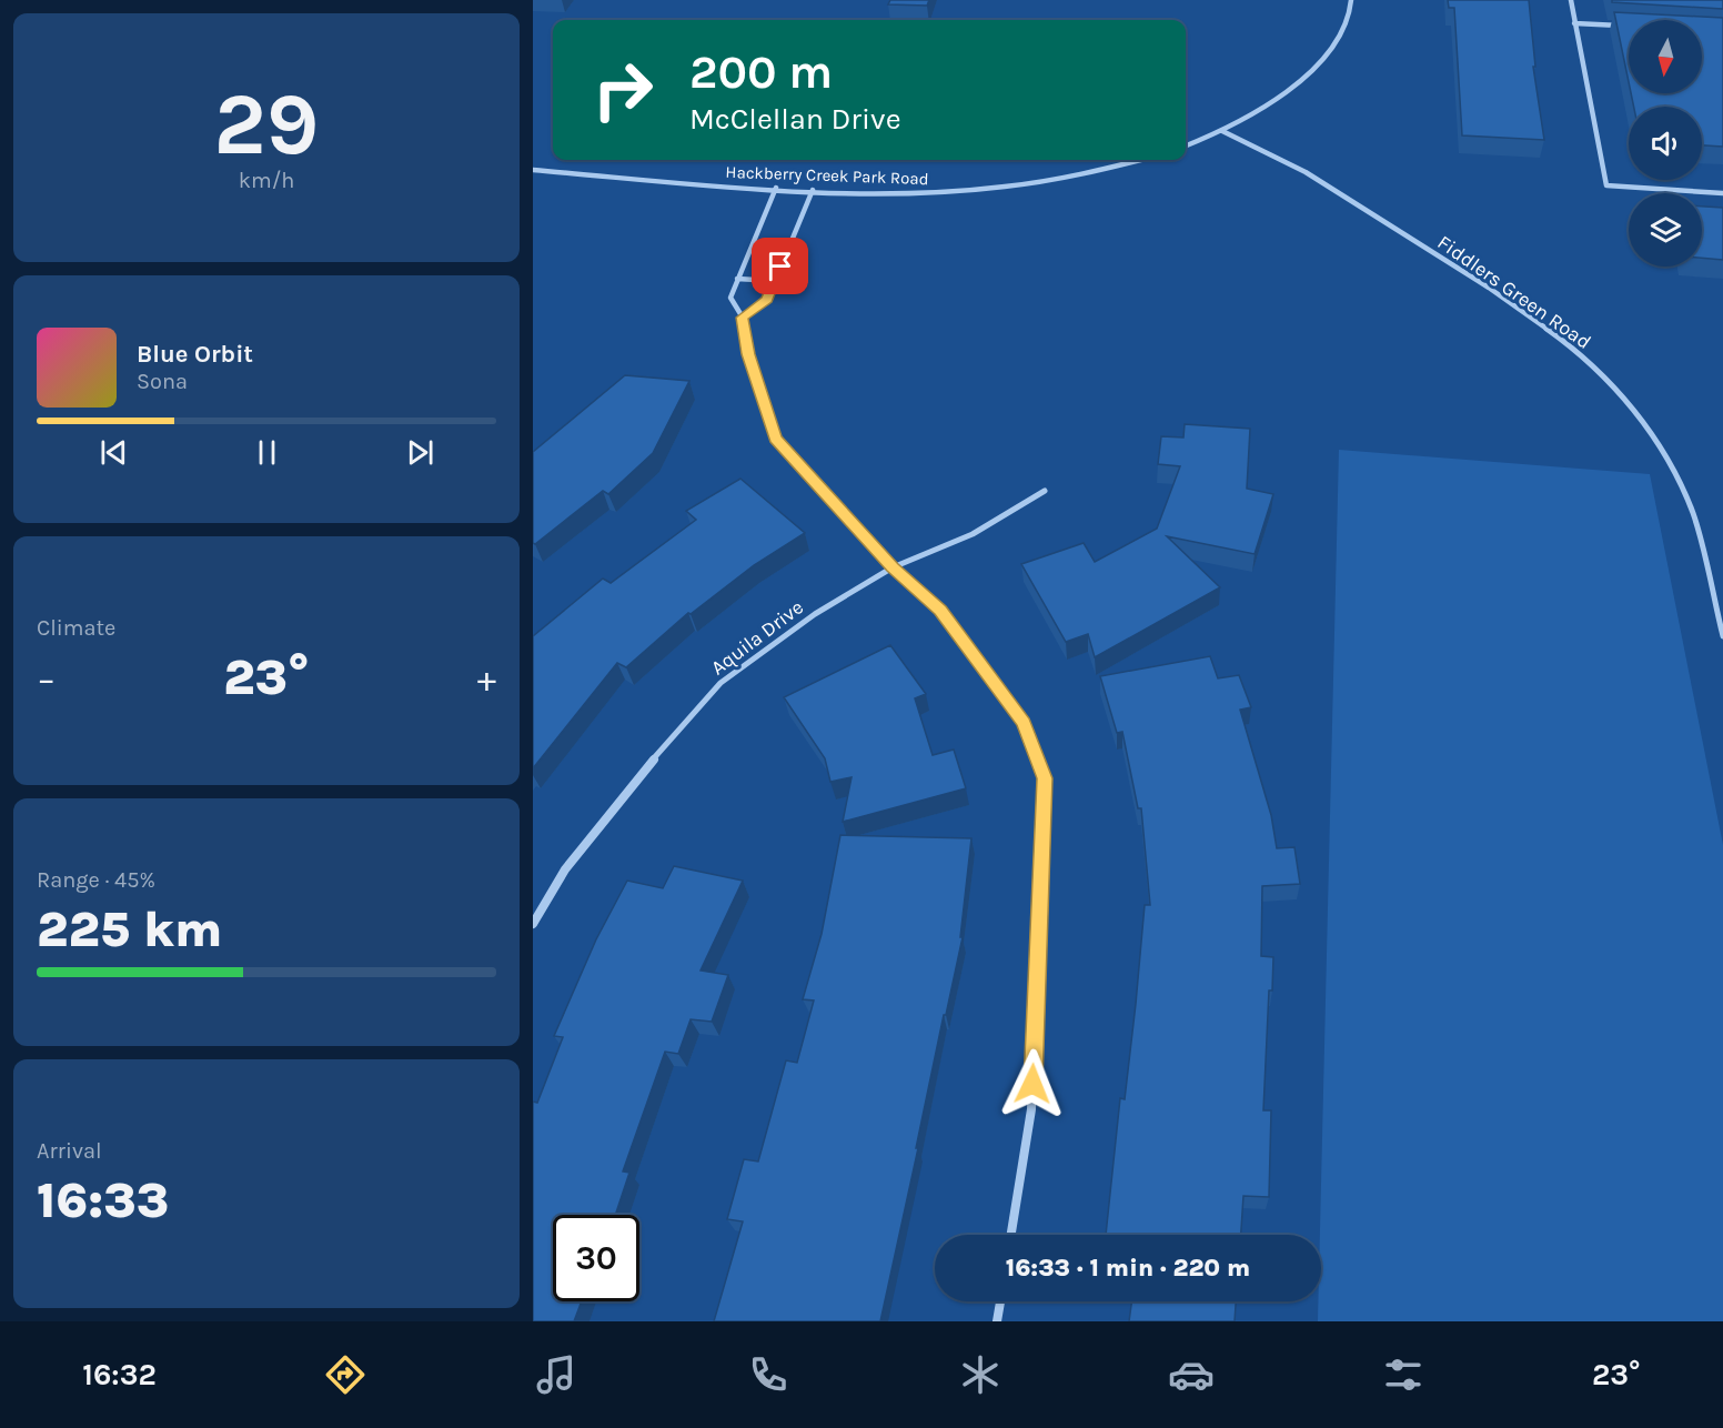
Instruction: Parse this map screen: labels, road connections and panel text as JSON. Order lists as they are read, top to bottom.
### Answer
{
  "streets": {
    "street": ["Hackberry Creek Park Road", "Fiddlers Green Road", "Aquila Drive"]
  },
  "north": "bottom",
  "page": {
    "tile": [
      ["29", "km/h"],
      "Climate",
      ["Range · 45%", "225 km"],
      ["Arrival", "16:33"]
    ],
    "turn": ["200 m", "McClellan Drive"],
    "song": ["Blue Orbit", "Sona"],
    "heat": ["−", "23°", "+"],
    "limit": "30",
    "trip": "16:33 · 1 min · 220 m",
    "tabs": ["16:32", "23°"]
  }
}
